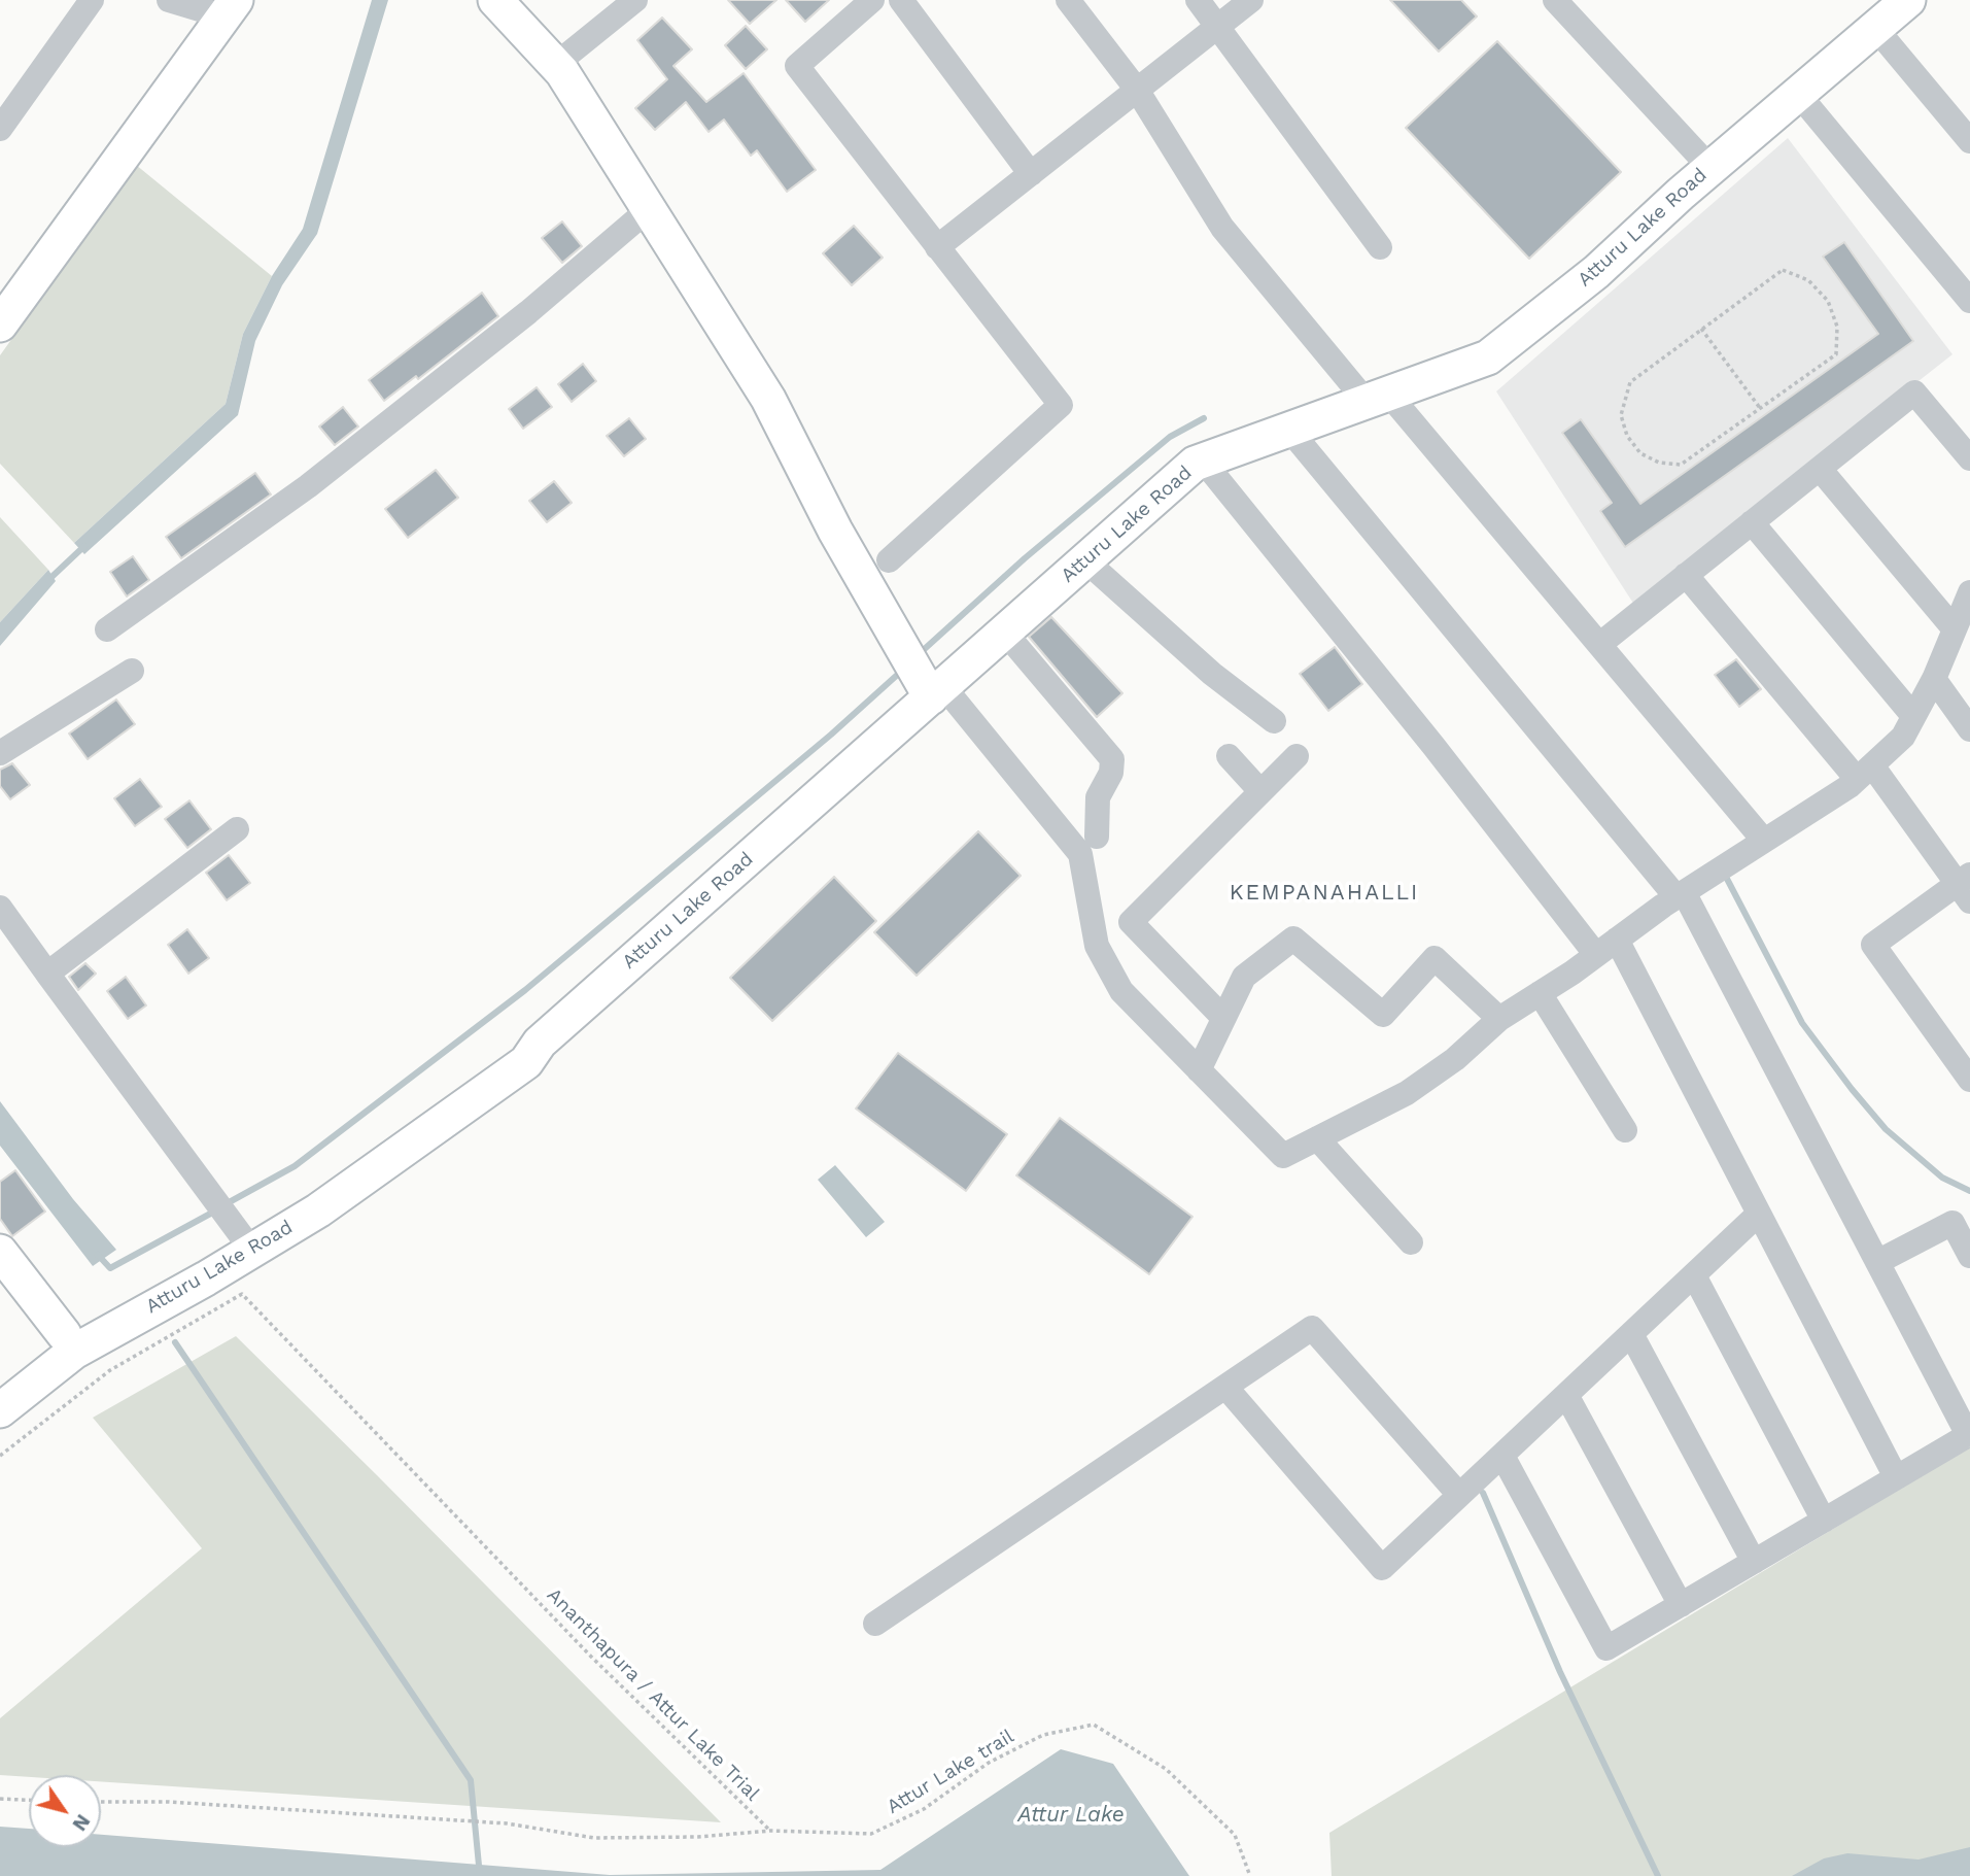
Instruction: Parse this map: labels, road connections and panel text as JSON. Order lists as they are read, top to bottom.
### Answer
{
  "streets": {
    "street": ["Atturu Lake Road"],
    "path": ["Ananthapura / Attur Lake Trial", "Attur Lake trail"]
  },
  "crossings": [
    ["Ananthapura / Attur Lake Trial", "Attur Lake trail"]
  ],
  "districts": ["KEMPANAHALLI"],
  "water": ["Attur Lake"],
  "north": "bottom right"
}
